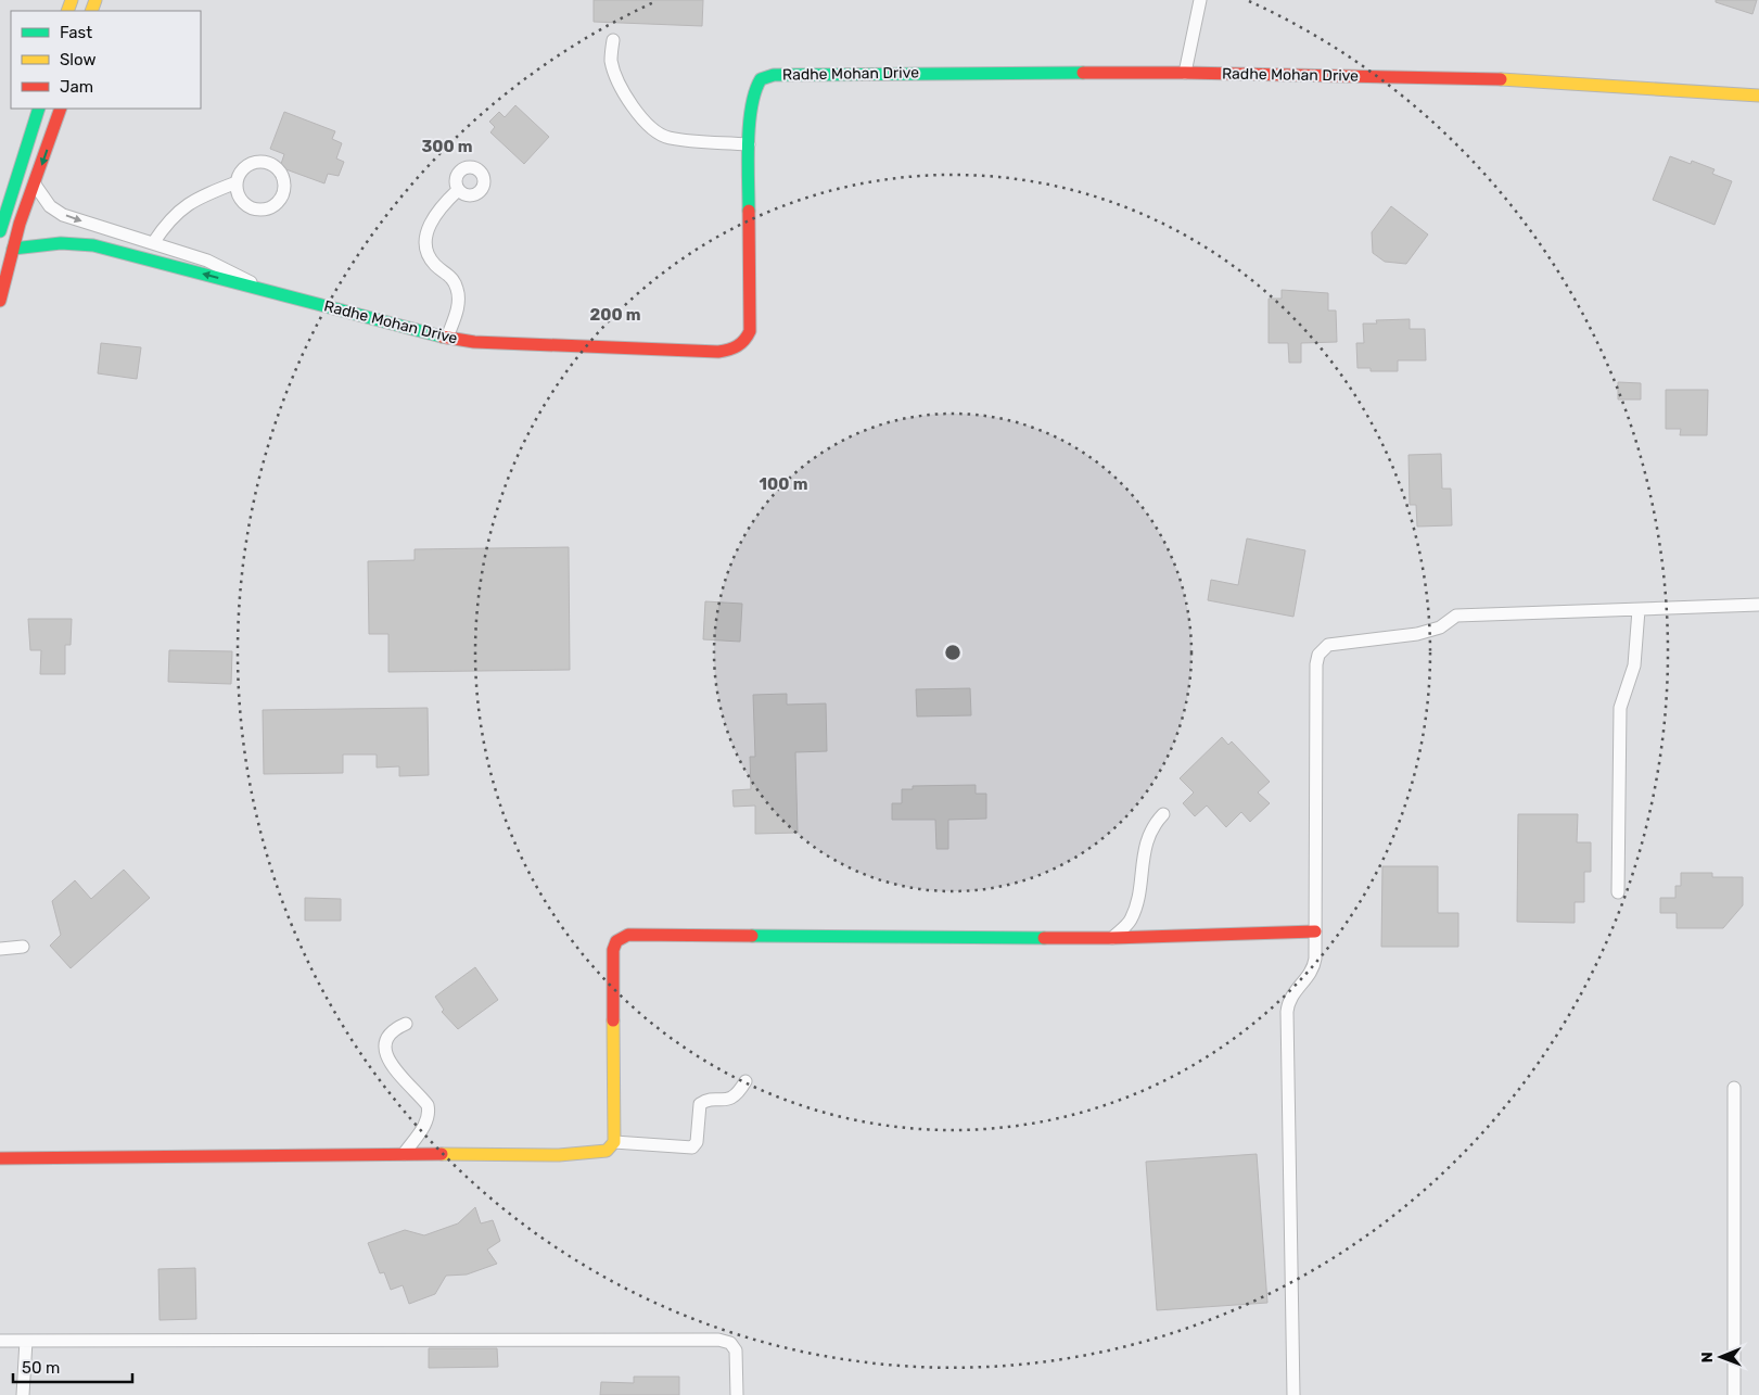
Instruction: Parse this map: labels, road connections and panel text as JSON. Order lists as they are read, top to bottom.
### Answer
{
  "streets": {
    "street": ["Radhe Mohan Drive"]
  },
  "legend": ["Fast", "Slow", "Jam"],
  "scale_bar": "50 m",
  "north": "left",
  "rings": ["300 m", "200 m", "100 m"]
}
